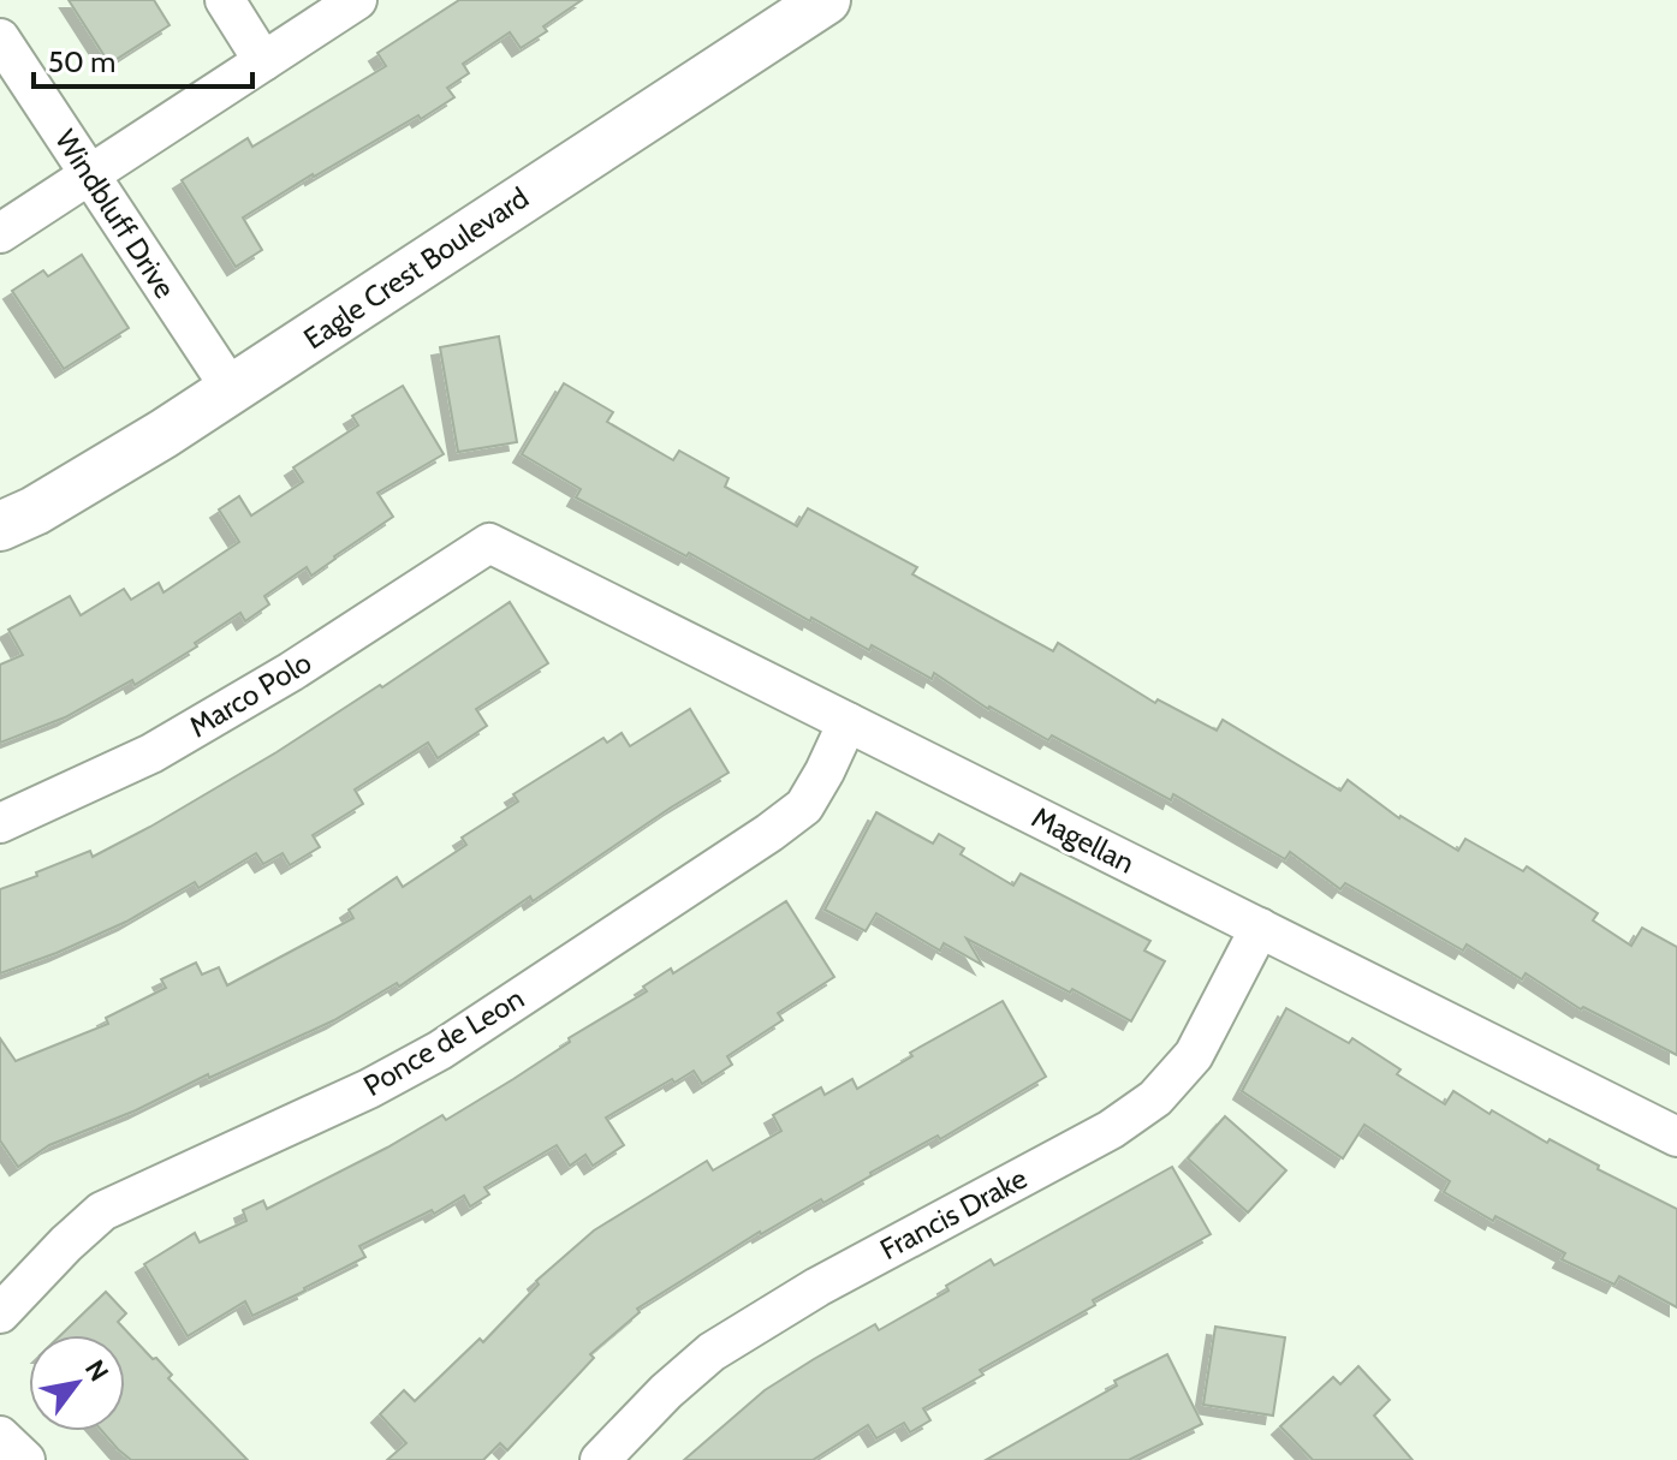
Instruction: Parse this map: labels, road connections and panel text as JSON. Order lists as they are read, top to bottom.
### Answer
{
  "streets": {
    "main road": ["Eagle Crest Boulevard"],
    "street": [
      "Windbluff Drive",
      "Marco Polo",
      "Magellan",
      "Ponce de Leon",
      "Francis Drake"
    ]
  },
  "crossings": [
    ["Windbluff Drive", "Eagle Crest Boulevard"],
    ["Marco Polo", "Magellan"],
    ["Magellan", "Ponce de Leon"],
    ["Magellan", "Francis Drake"]
  ],
  "scale_bar": "50 m",
  "north": "top right"
}
